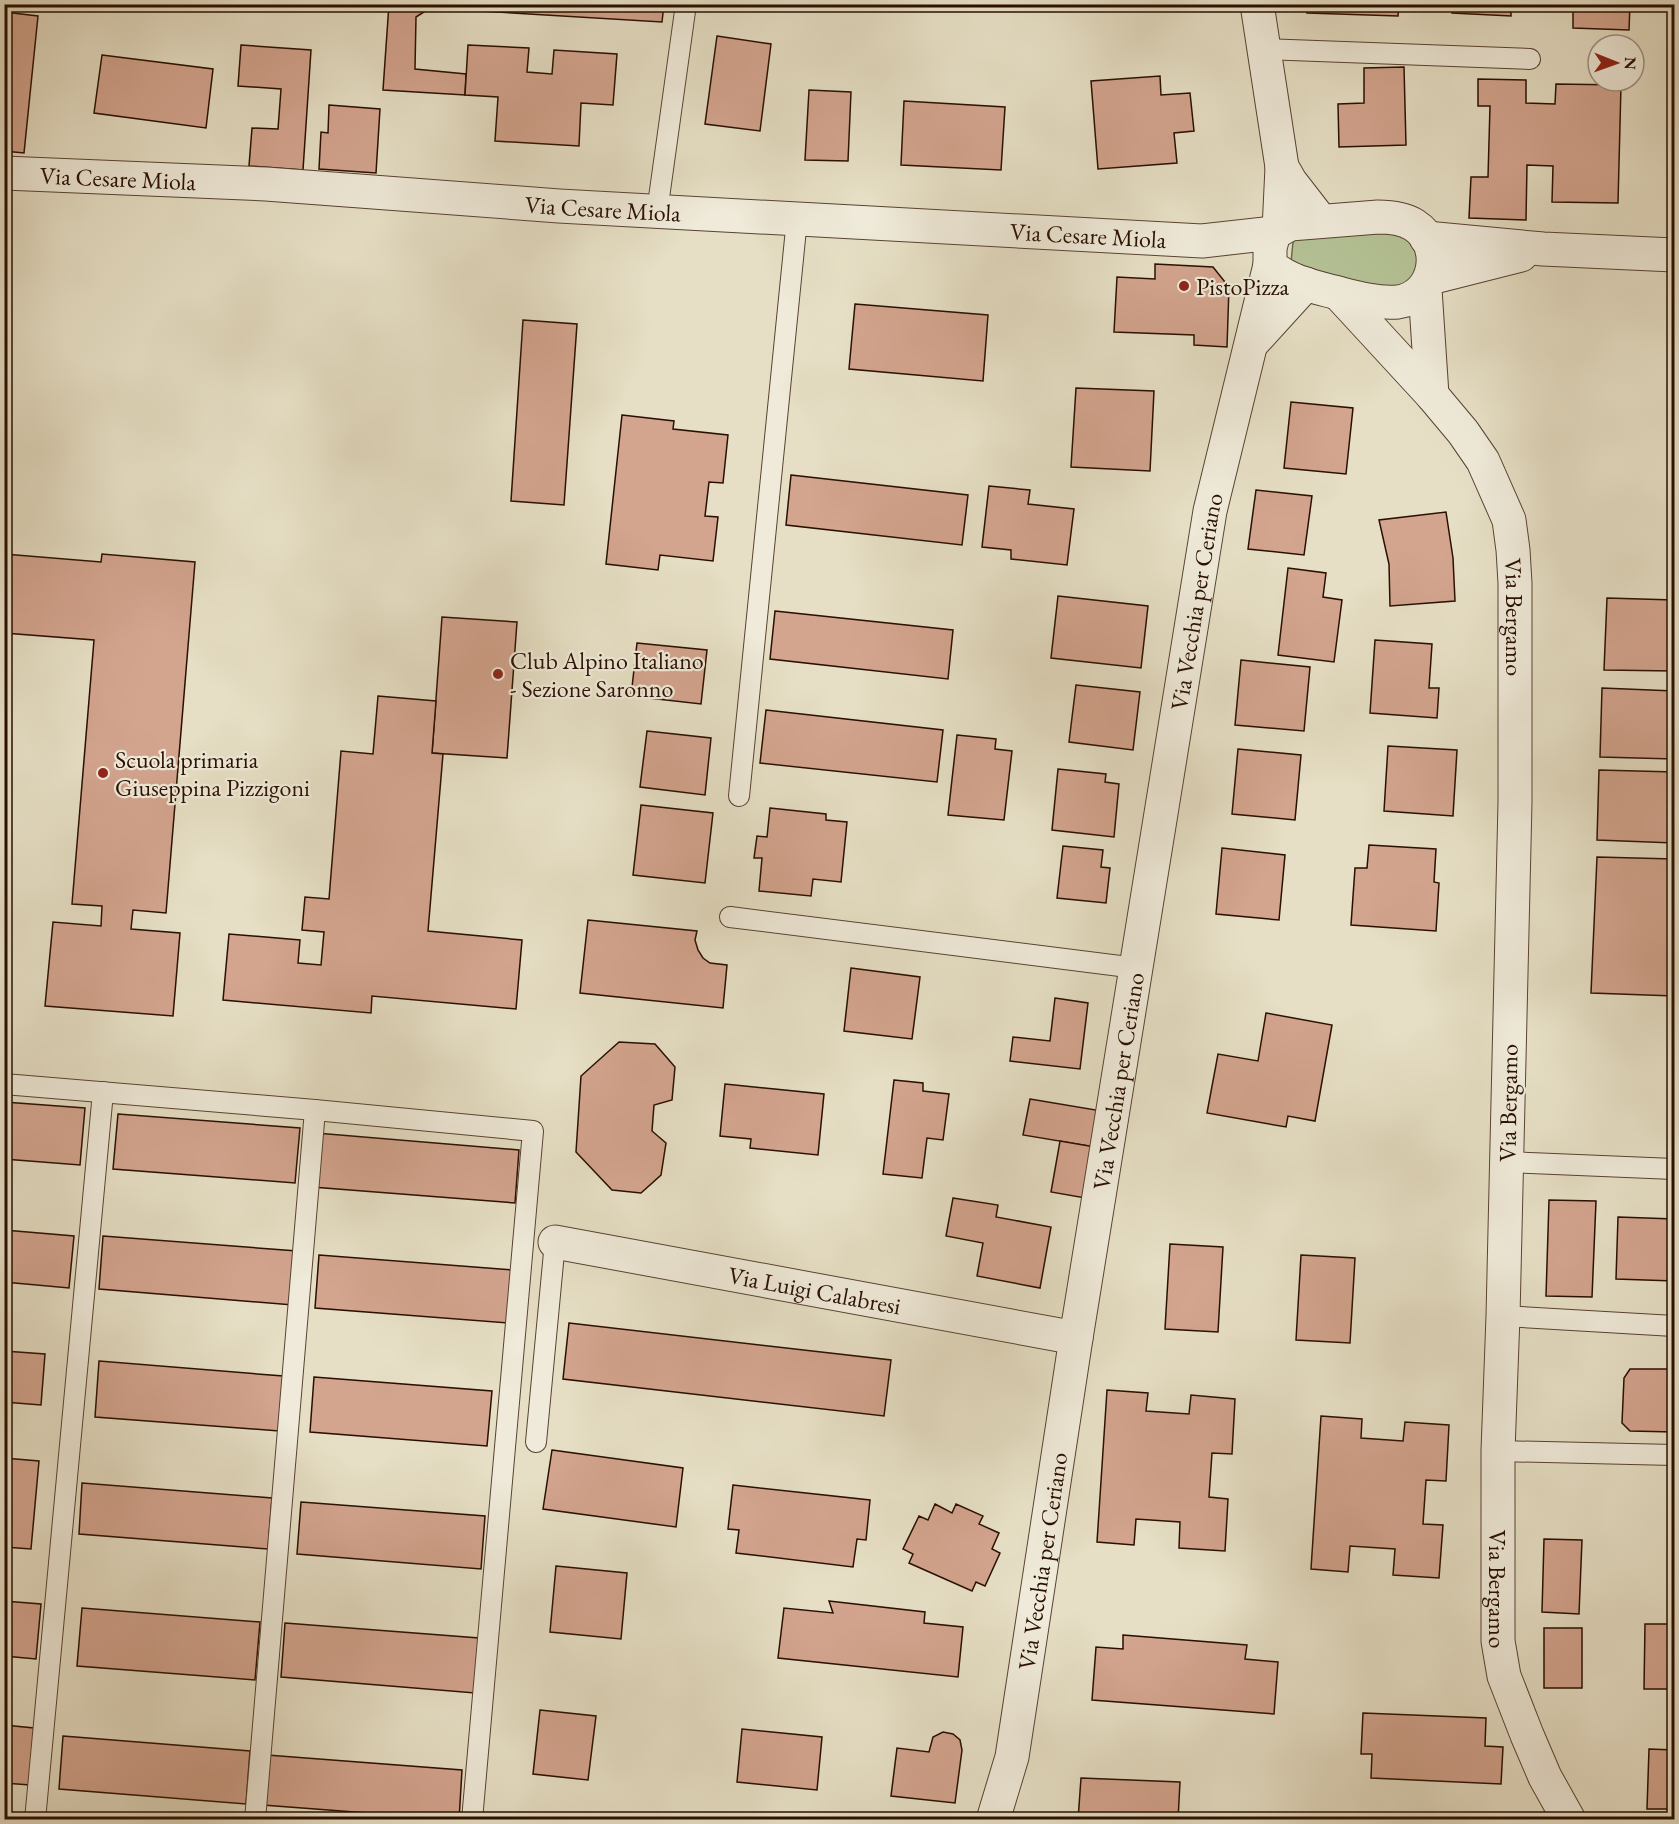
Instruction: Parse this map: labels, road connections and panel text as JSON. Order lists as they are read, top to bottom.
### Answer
{
  "streets": {
    "street": [
      "Via Cesare Miola",
      "Via Vecchia per Ceriano",
      "Via Bergamo",
      "Via Luigi Calabresi"
    ]
  },
  "crossings": [
    ["Via Cesare Miola", "Via Vecchia per Ceriano"],
    ["Via Vecchia per Ceriano", "Via Luigi Calabresi"]
  ],
  "places": ["PistoPizza", "Club Alpino Italiano - Sezione Saronno", "Scuola primaria Giuseppina Pizzigoni"],
  "north": "right"
}
